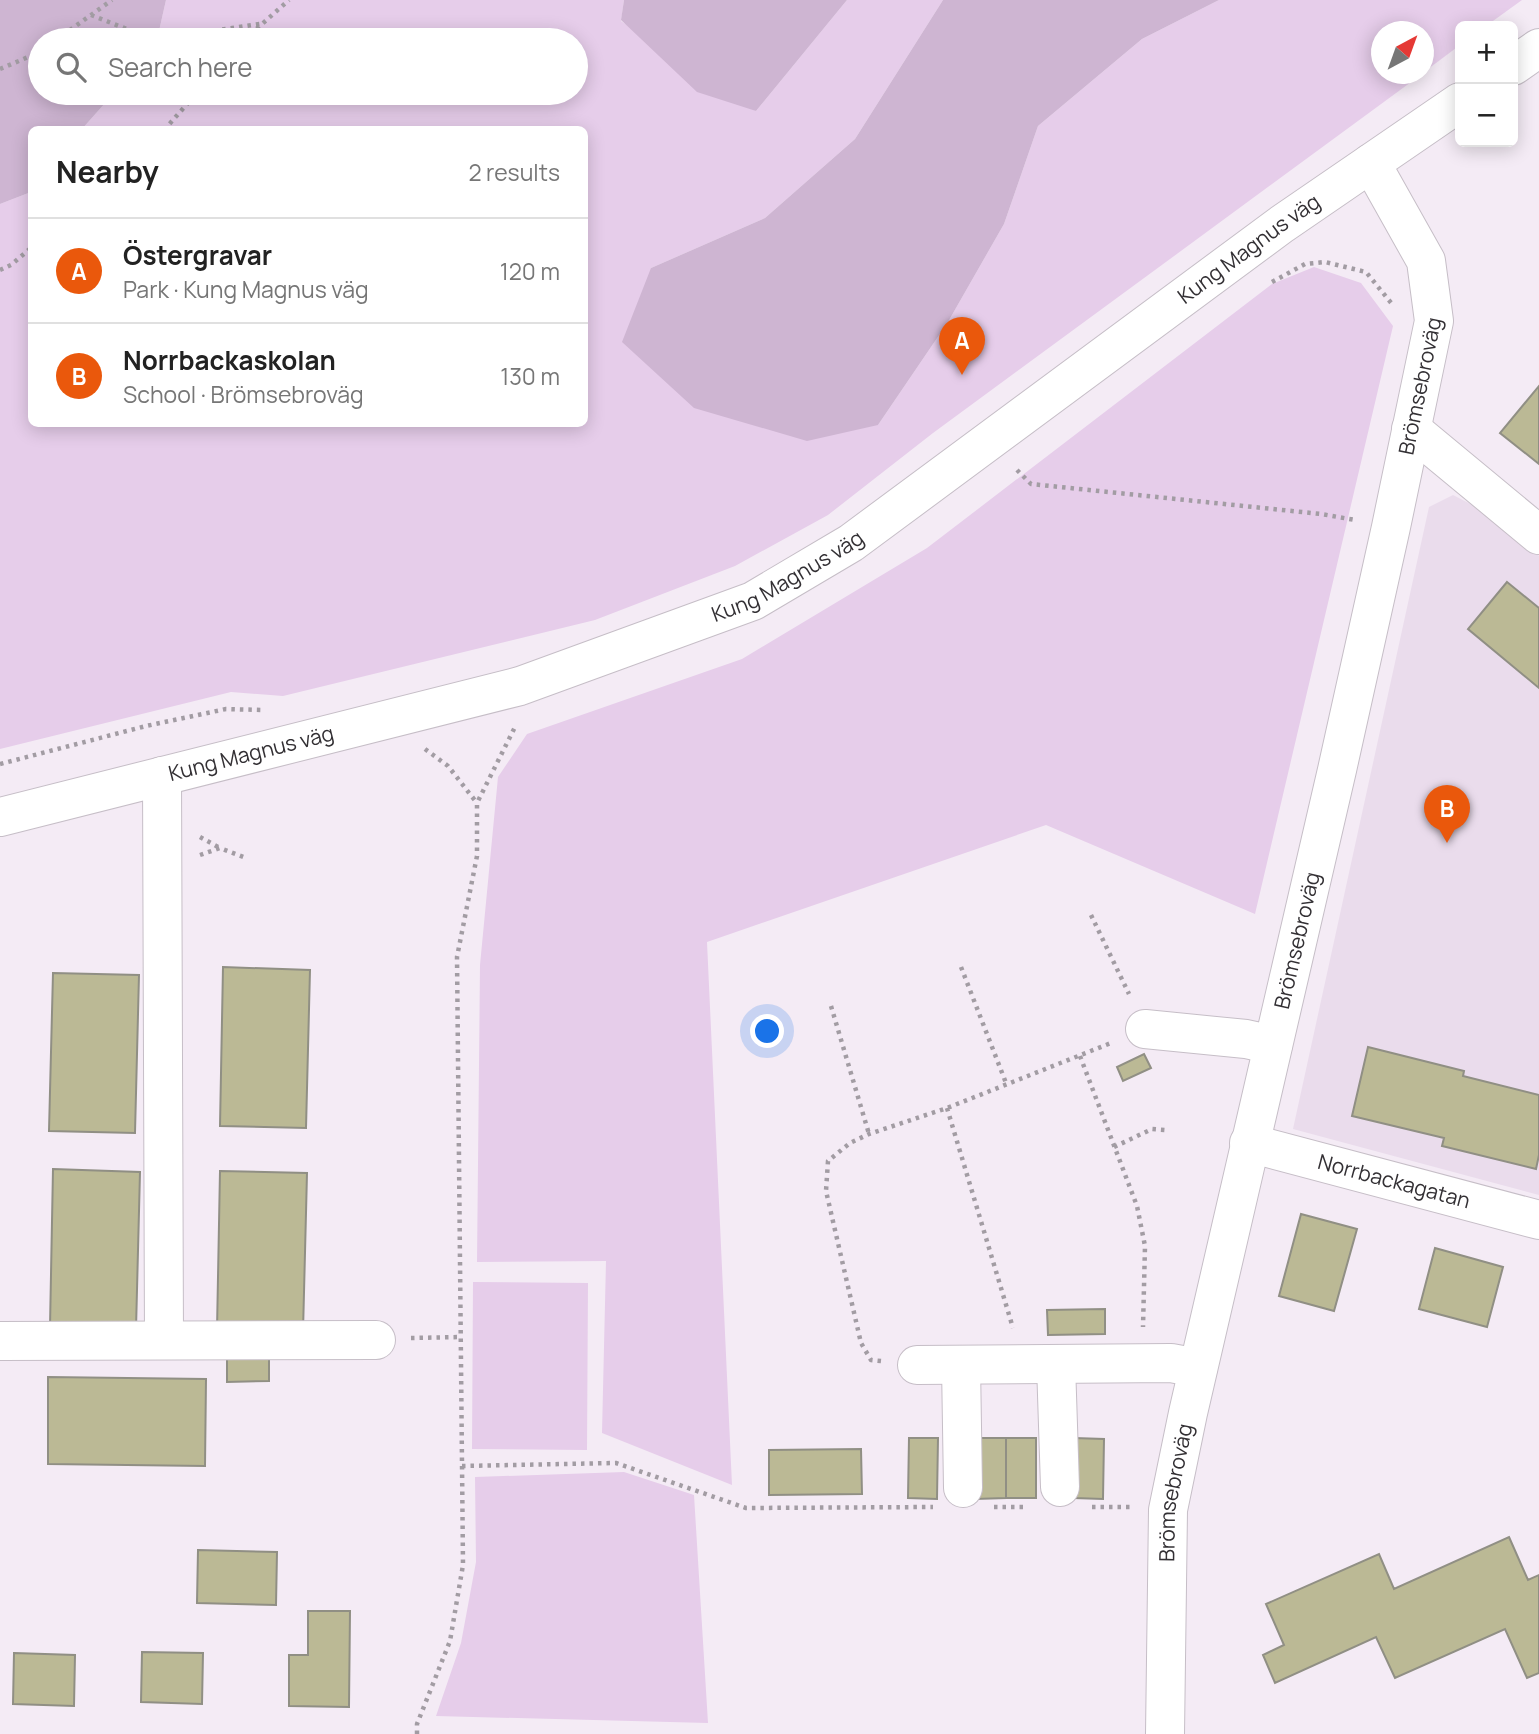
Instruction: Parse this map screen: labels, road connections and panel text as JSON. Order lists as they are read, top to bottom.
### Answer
{
  "streets": {
    "street": ["Kung Magnus väg", "Brömsebroväg", "Norrbackagatan"]
  },
  "crossings": [
    ["Kung Magnus väg", "Brömsebroväg"],
    ["Brömsebroväg", "Norrbackagatan"]
  ],
  "north": "top right",
  "page": {
    "map_buttons": ["+", "−"],
    "search": "Search here",
    "heading": ["Nearby", "2 results"],
    "list": [
      {
        "mark": "A",
        "name": "Östergravar",
        "note": "Park · Kung Magnus väg",
        "value": "120 m"
      },
      {
        "mark": "B",
        "name": "Norrbackaskolan",
        "note": "School · Brömsebroväg",
        "value": "130 m"
      }
    ],
    "pins": ["A", "B"]
  }
}
